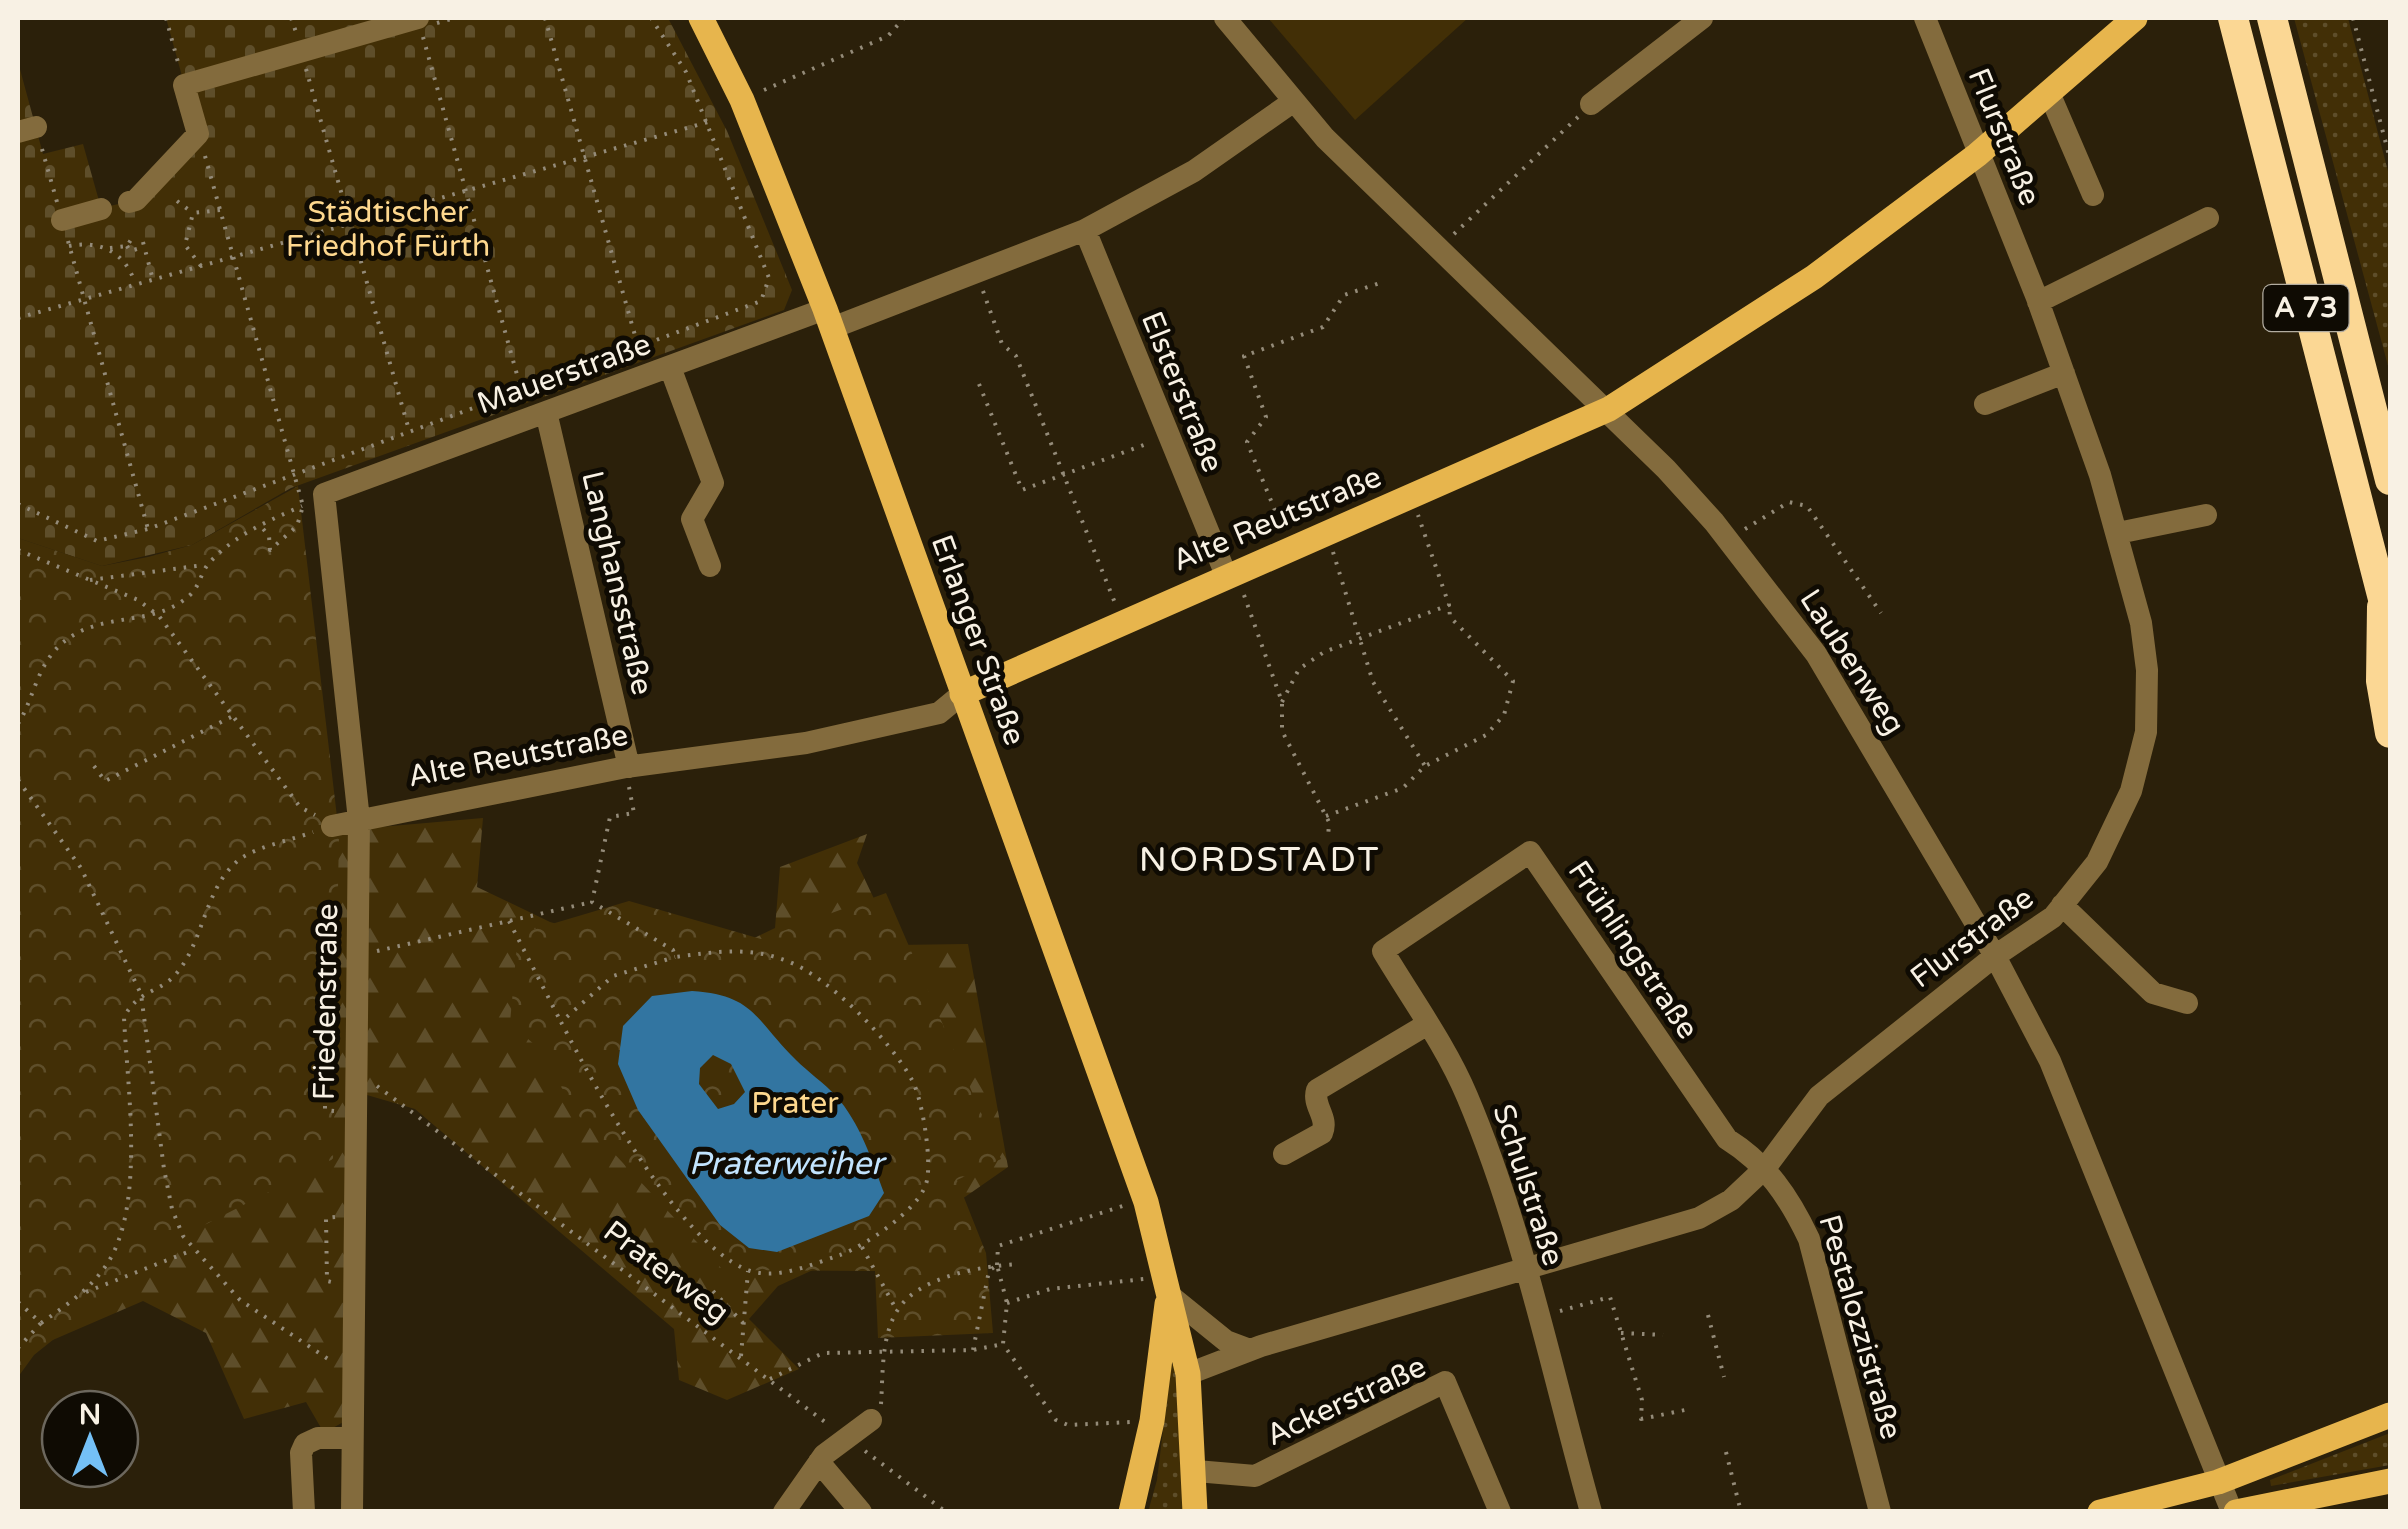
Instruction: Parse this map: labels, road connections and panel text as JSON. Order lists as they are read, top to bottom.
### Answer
{
  "streets": {
    "highway": ["A 73"],
    "main road": ["Alte Reutstraße", "Erlanger Straße"],
    "street": [
      "Flurstraße",
      "Mauerstraße",
      "Elsterstraße",
      "Langhansstraße",
      "Laubenweg",
      "Frühlingstraße",
      "Friedenstraße",
      "Schulstraße",
      "Pestalozzistraße",
      "Ackerstraße"
    ],
    "path": ["Praterweg"]
  },
  "crossings": [
    ["Flurstraße", "Alte Reutstraße"],
    ["Flurstraße", "Erlanger Straße"],
    ["Flurstraße", "Laubenweg"],
    ["Flurstraße", "Frühlingstraße"],
    ["Flurstraße", "Schulstraße"],
    ["Flurstraße", "Pestalozzistraße"],
    ["Mauerstraße", "Elsterstraße"],
    ["Mauerstraße", "Langhansstraße"],
    ["Mauerstraße", "Erlanger Straße"],
    ["Mauerstraße", "Laubenweg"],
    ["Mauerstraße", "Friedenstraße"],
    ["Elsterstraße", "Alte Reutstraße"],
    ["Alte Reutstraße", "Langhansstraße"],
    ["Alte Reutstraße", "Erlanger Straße"],
    ["Alte Reutstraße", "Laubenweg"],
    ["Alte Reutstraße", "Friedenstraße"],
    ["Erlanger Straße", "Ackerstraße"],
    ["Frühlingstraße", "Schulstraße"],
    ["Frühlingstraße", "Pestalozzistraße"],
    ["Friedenstraße", "Praterweg"]
  ],
  "districts": ["NORDSTADT"],
  "water": ["Praterweiher"],
  "parks": ["Städtischer Friedhof Fürth", "Prater"],
  "north": "top"
}
